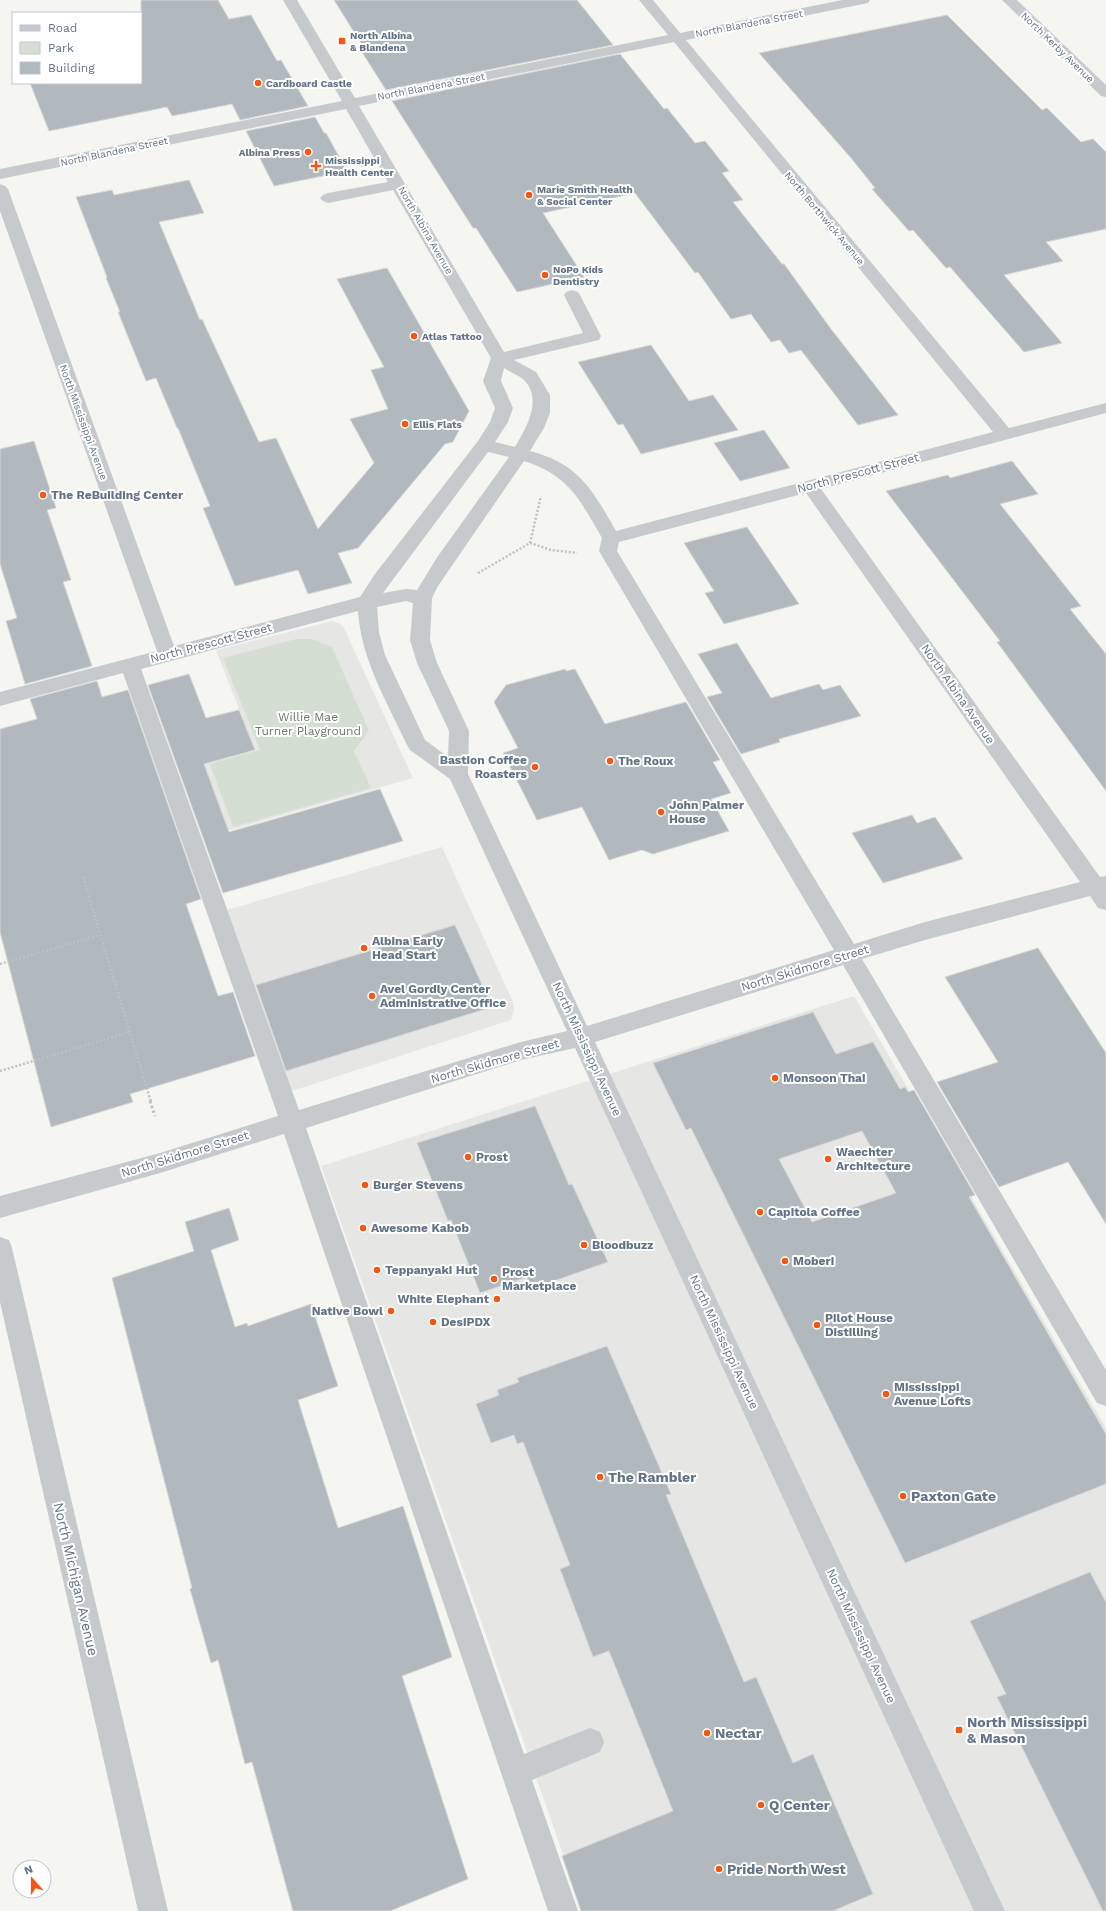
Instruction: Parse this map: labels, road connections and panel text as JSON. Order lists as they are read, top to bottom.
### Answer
{
  "streets": {
    "street": [
      "North Blandena Street",
      "North Kerby Avenue",
      "North Borthwick Avenue",
      "North Albina Avenue",
      "North Mississippi Avenue",
      "North Prescott Street",
      "North Skidmore Street",
      "North Michigan Avenue"
    ]
  },
  "crossings": [
    ["North Blandena Street", "North Borthwick Avenue"],
    ["North Blandena Street", "North Albina Avenue"],
    ["North Borthwick Avenue", "North Prescott Street"],
    ["North Albina Avenue", "North Mississippi Avenue"],
    ["North Albina Avenue", "North Prescott Street"],
    ["North Albina Avenue", "North Skidmore Street"],
    ["North Mississippi Avenue", "North Prescott Street"],
    ["North Mississippi Avenue", "North Skidmore Street"]
  ],
  "parks": ["Willie Mae Turner Playground"],
  "places": {
    "transit": ["North Albina & Blandena", "North Mississippi & Mason"],
    "other": [
      "Cardboard Castle",
      "Albina Press",
      "Marie Smith Health & Social Center",
      "NoPo Kids Dentistry",
      "Atlas Tattoo",
      "Ellis Flats",
      "The ReBuilding Center",
      "The Roux",
      "Bastion Coffee Roasters",
      "John Palmer House",
      "Albina Early Head Start",
      "Avel Gordly Center Administrative Office",
      "Monsoon Thai",
      "Prost",
      "Waechter Architecture",
      "Burger Stevens",
      "Capitola Coffee",
      "Awesome Kabob",
      "Bloodbuzz",
      "Moberi",
      "Teppanyaki Hut",
      "Prost Marketplace",
      "White Elephant",
      "Native Bowl",
      "DesiPDX",
      "Pilot House Distilling",
      "Mississippi Avenue Lofts",
      "The Rambler",
      "Paxton Gate",
      "Nectar",
      "Q Center",
      "Pride North West"
    ],
    "health": ["Mississippi Health Center"]
  },
  "legend": ["Road", "Park", "Building"],
  "north": "top"
}
